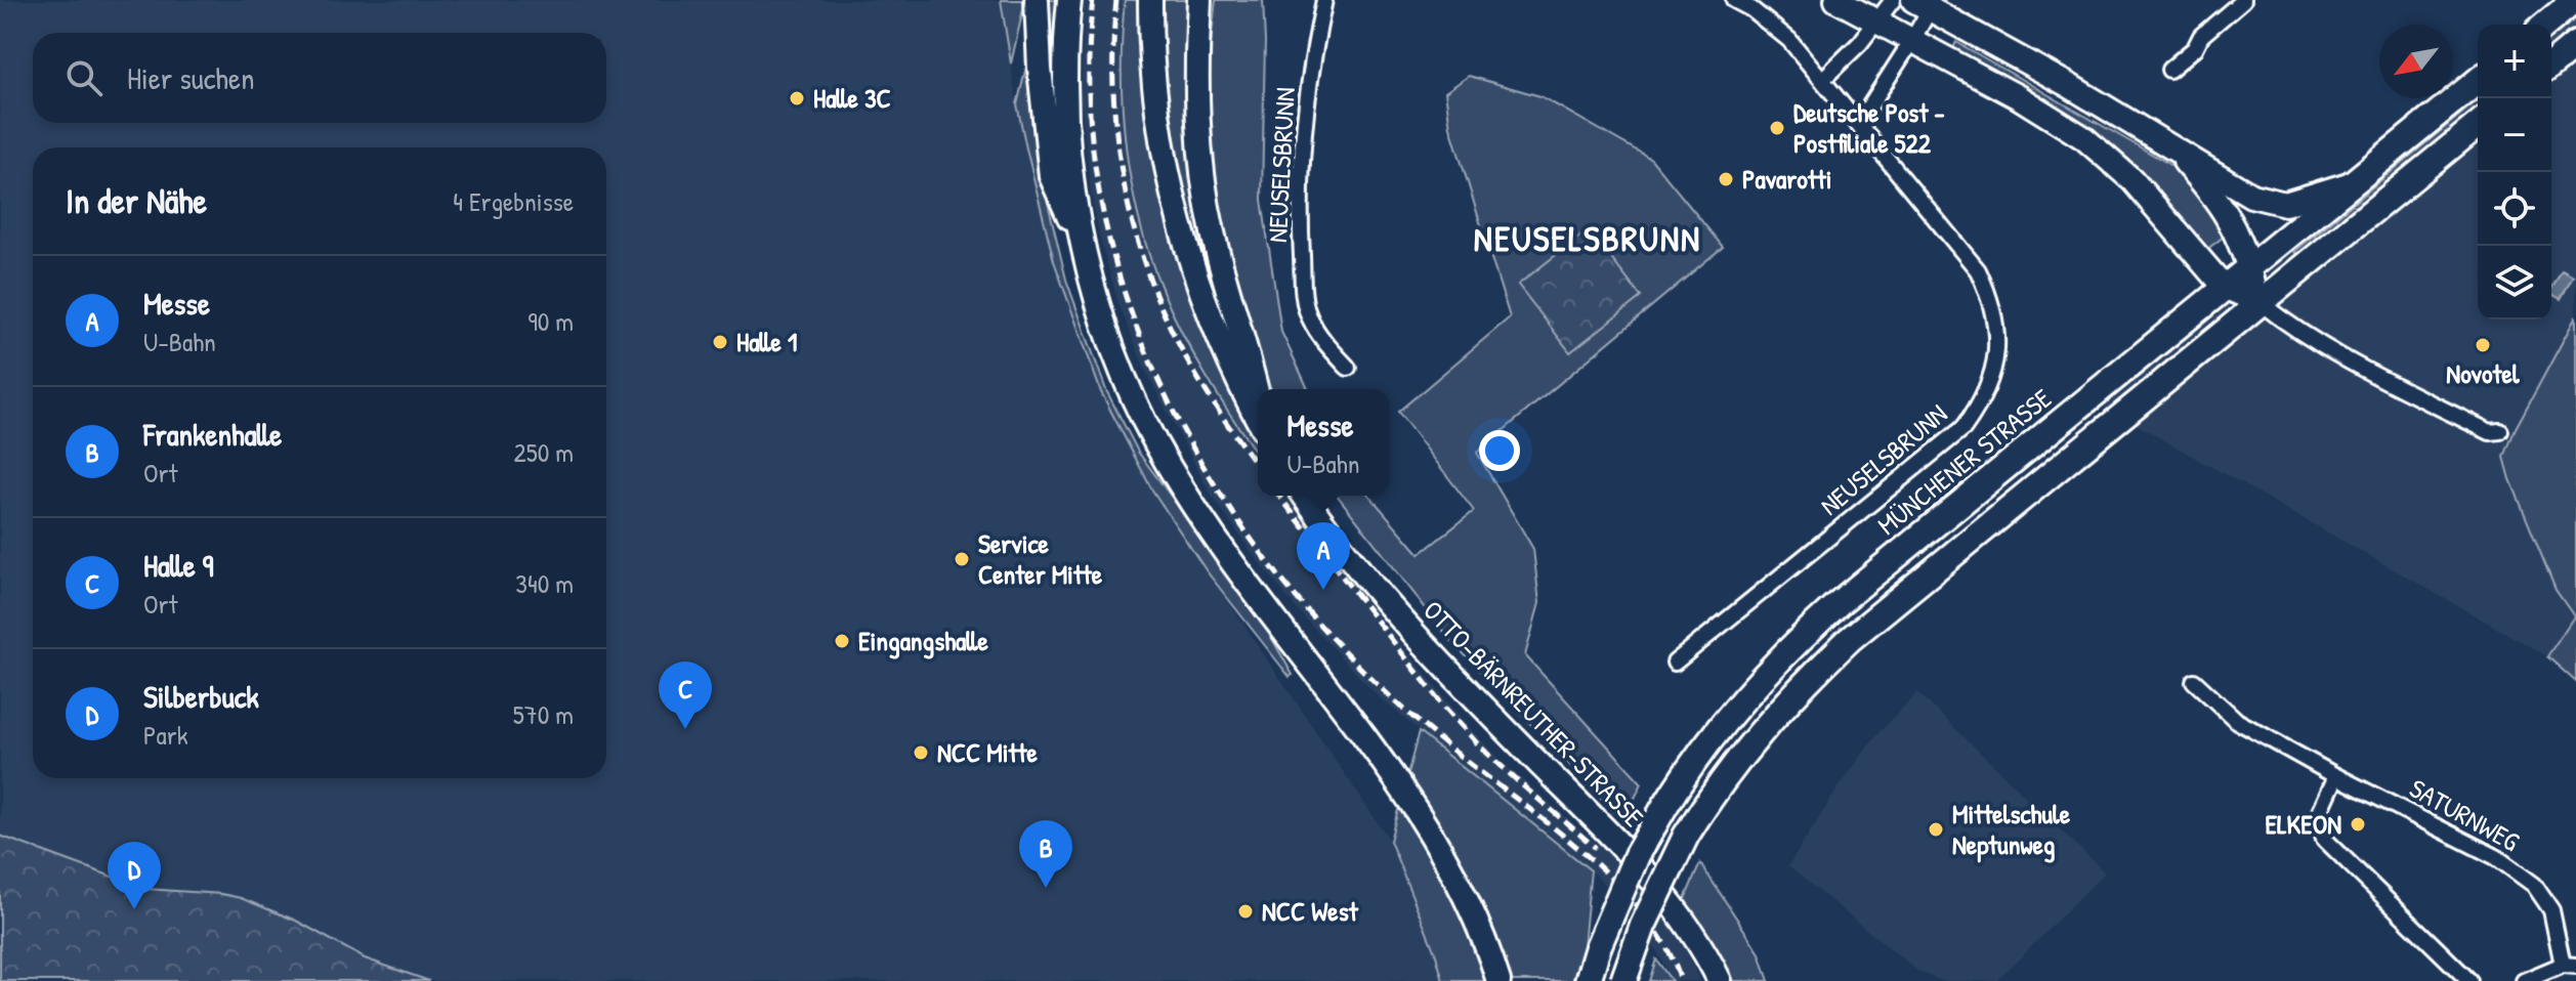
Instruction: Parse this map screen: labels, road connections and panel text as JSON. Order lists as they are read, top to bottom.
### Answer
{
  "streets": {
    "main road": ["MÜNCHENER STRASSE", "OTTO-BÄRNREUTHER-STRASSE"],
    "street": ["NEUSELSBRUNN", "SATURNWEG"]
  },
  "districts": ["NEUSELSBRUNN"],
  "places": [
    "Halle 3C",
    "Deutsche Post - Postfiliale 522",
    "Pavarotti",
    "Halle 1",
    "Novotel",
    "Service Center Mitte",
    "Eingangshalle",
    "NCC Mitte",
    "ELKEON",
    "Mittelschule Neptunweg",
    "NCC West"
  ],
  "north": "bottom left",
  "page": {
    "map_buttons": ["+", "−"],
    "search": "Hier suchen",
    "heading": ["In der Nähe", "4 Ergebnisse"],
    "list": [
      {
        "mark": "A",
        "name": "Messe",
        "note": "U-Bahn",
        "value": "90 m"
      },
      {
        "mark": "B",
        "name": "Frankenhalle",
        "note": "Ort",
        "value": "250 m"
      },
      {
        "mark": "C",
        "name": "Halle 9",
        "note": "Ort",
        "value": "340 m"
      },
      {
        "mark": "D",
        "name": "Silberbuck",
        "note": "Park",
        "value": "570 m"
      }
    ],
    "popup": ["Messe", "U-Bahn"],
    "pins": [
      "A",
      "C",
      "B",
      "D"
    ]
  }
}
